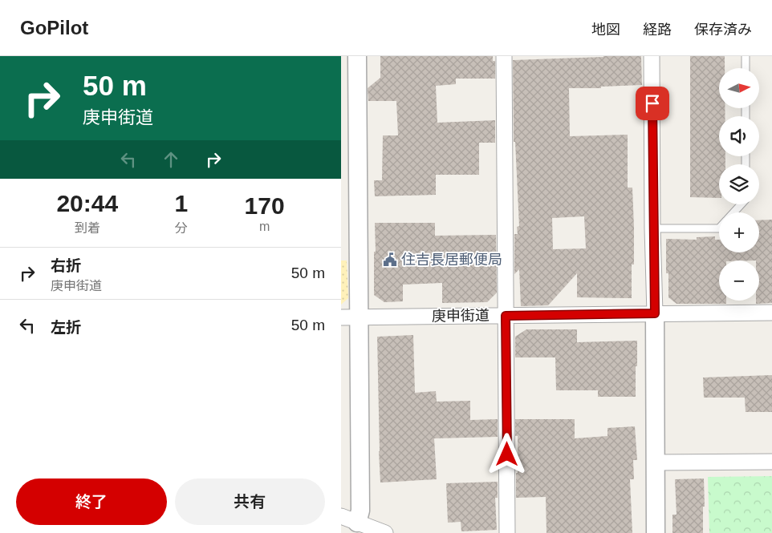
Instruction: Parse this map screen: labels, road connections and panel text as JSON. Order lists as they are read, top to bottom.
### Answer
{
  "streets": {
    "street": ["庚申街道"]
  },
  "places": {
    "public building": ["住吉長居郵便局"]
  },
  "north": "right",
  "page": {
    "header": "GoPilot",
    "nav": ["地図", "経路", "保存済み"],
    "turn": ["50 m", "庚申街道"],
    "map_buttons": ["+", "−"],
    "eta": [
      "20:44",
      "到着",
      "1",
      "分",
      "170",
      "m"
    ],
    "list": [
      {
        "name": "右折",
        "note": "庚申街道",
        "value": "50 m"
      },
      {
        "name": "左折",
        "value": "50 m"
      }
    ],
    "buttons": ["終了", "共有"]
  }
}
